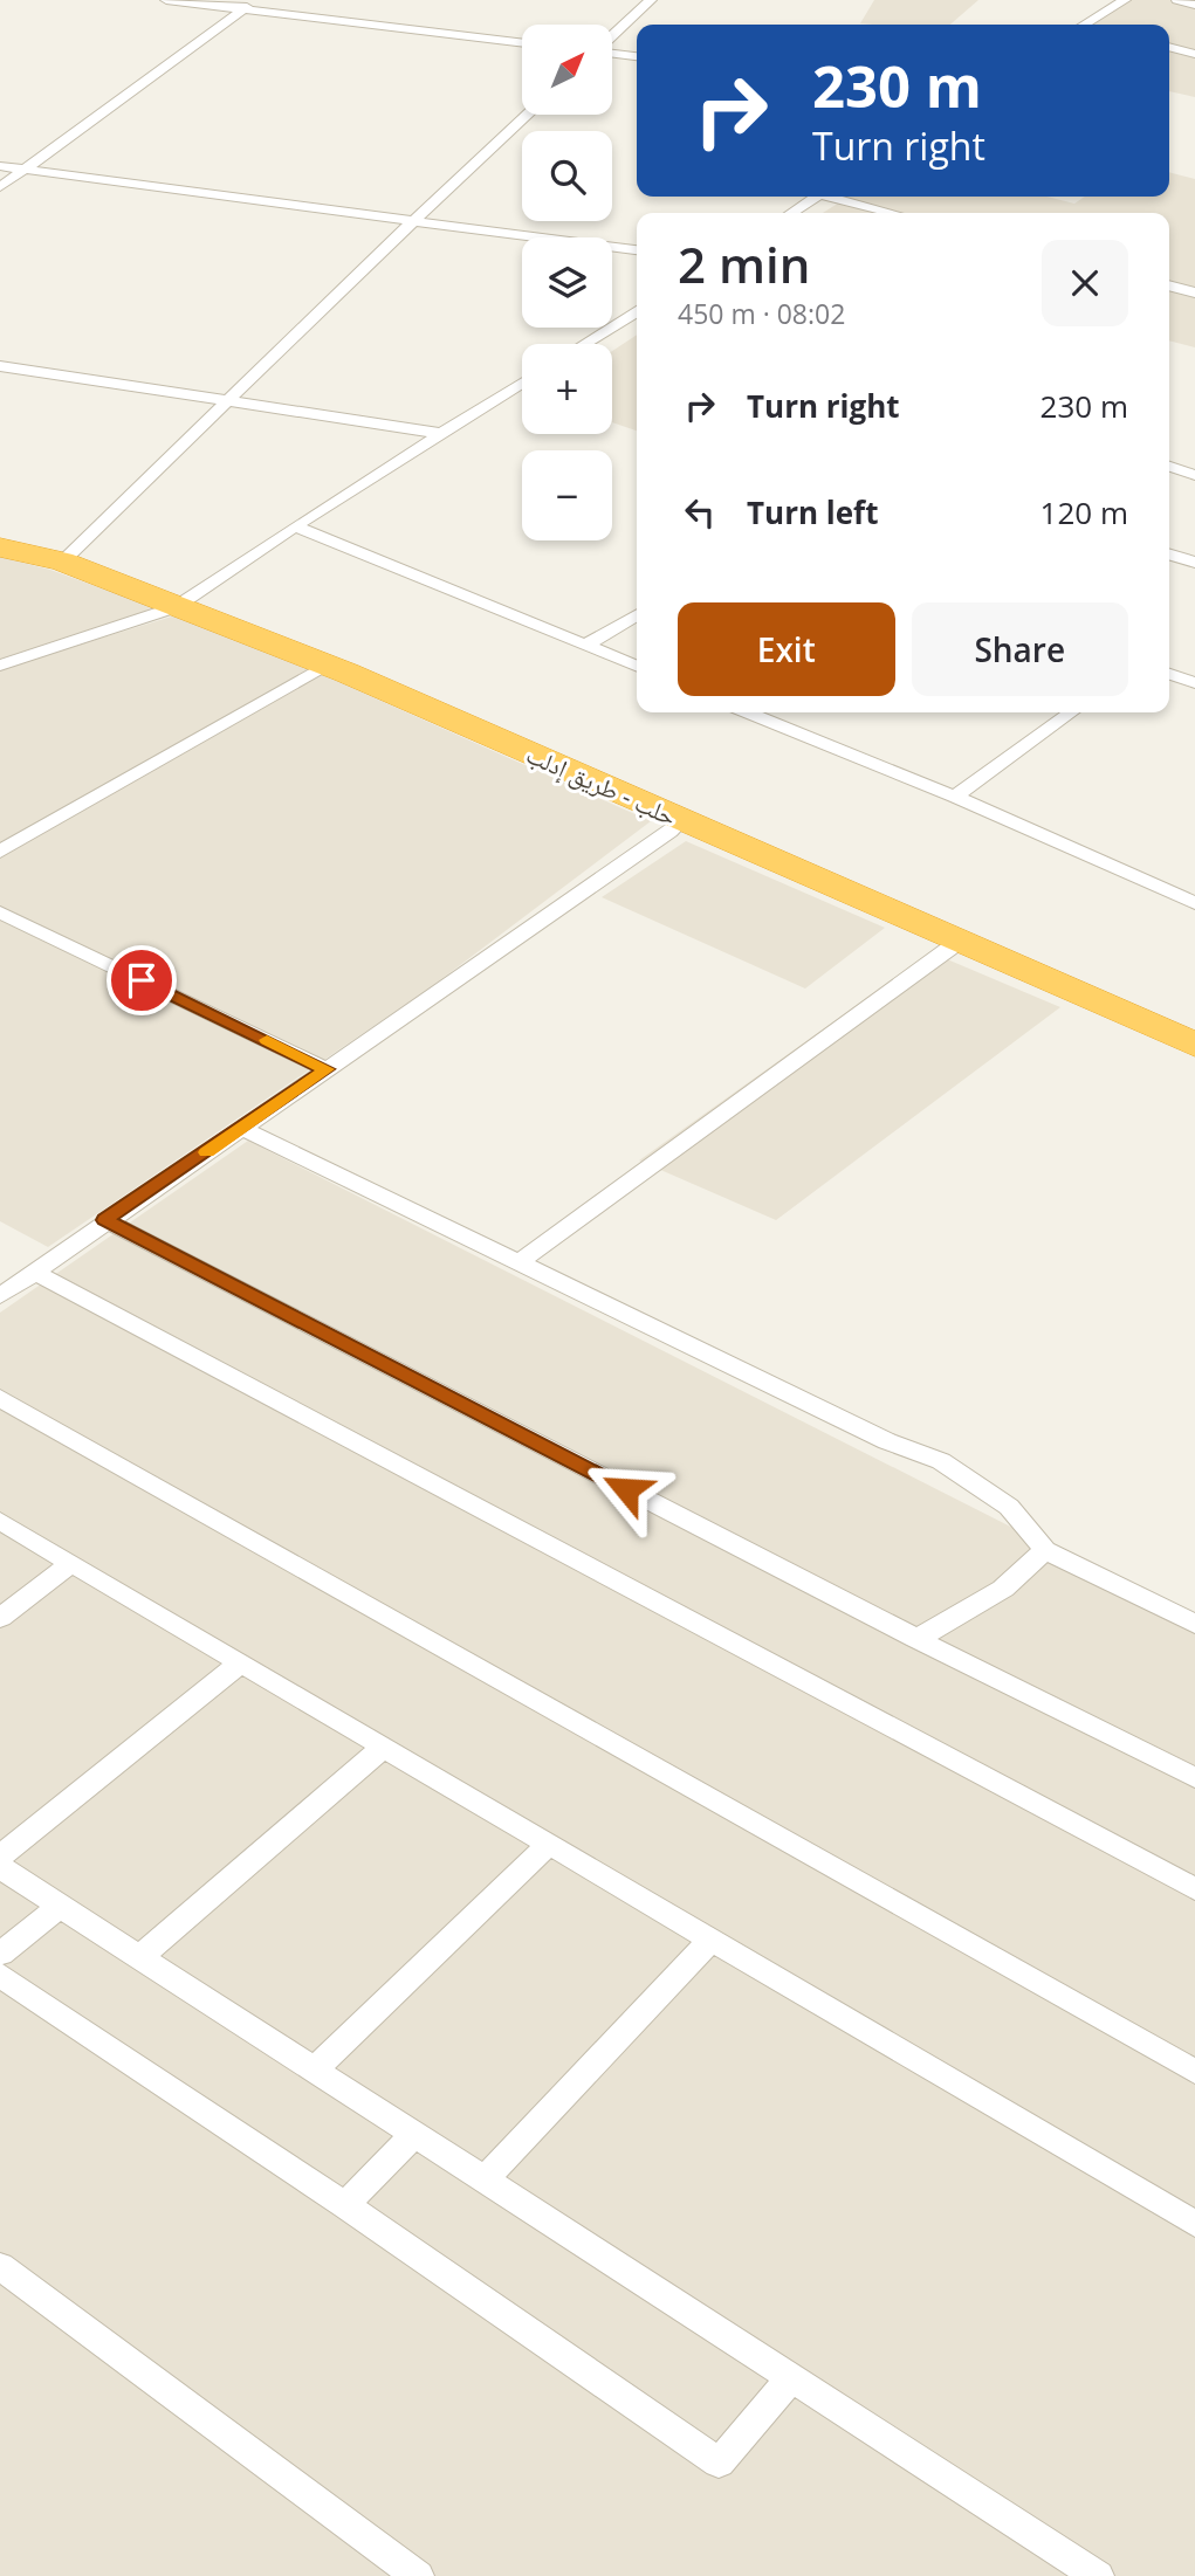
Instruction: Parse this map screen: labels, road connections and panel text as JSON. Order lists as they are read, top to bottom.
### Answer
{
  "streets": {
    "highway": ["حلب - طريق إدلب"]
  },
  "north": "top right",
  "page": {
    "map_buttons": ["+", "−"],
    "turn": ["230 m", "Turn right"],
    "heading": ["2 min", "450 m · 08:02"],
    "list": [
      {
        "name": "Turn right",
        "value": "230 m"
      },
      {
        "name": "Turn left",
        "value": "120 m"
      }
    ],
    "buttons": ["Exit", "Share"]
  }
}
